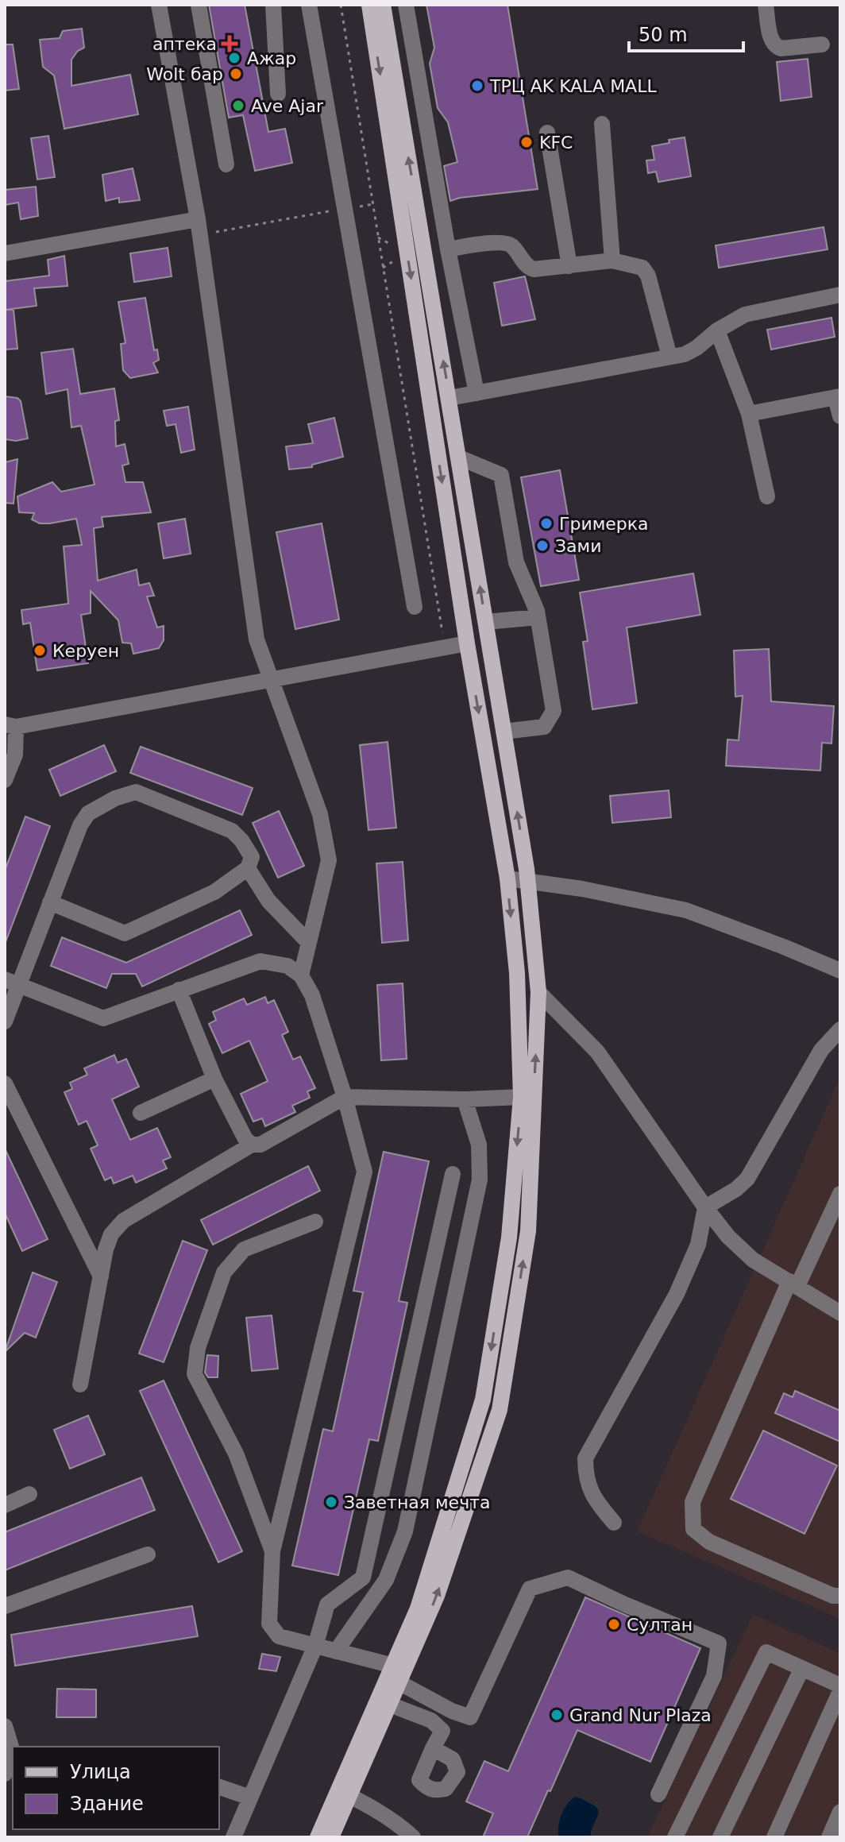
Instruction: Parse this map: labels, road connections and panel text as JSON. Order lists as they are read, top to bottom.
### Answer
{
  "places": {
    "health": ["аптека"],
    "other": [
      "Ажар",
      "Wolt бар",
      "ТРЦ AK KALA MALL",
      "Ave Ajar",
      "KFC",
      "Гримерка",
      "Зами",
      "Керуен",
      "Заветная мечта",
      "Султан",
      "Grand Nur Plaza"
    ]
  },
  "legend": ["Улица", "Здание"],
  "scale_bar": "50 m"
}
